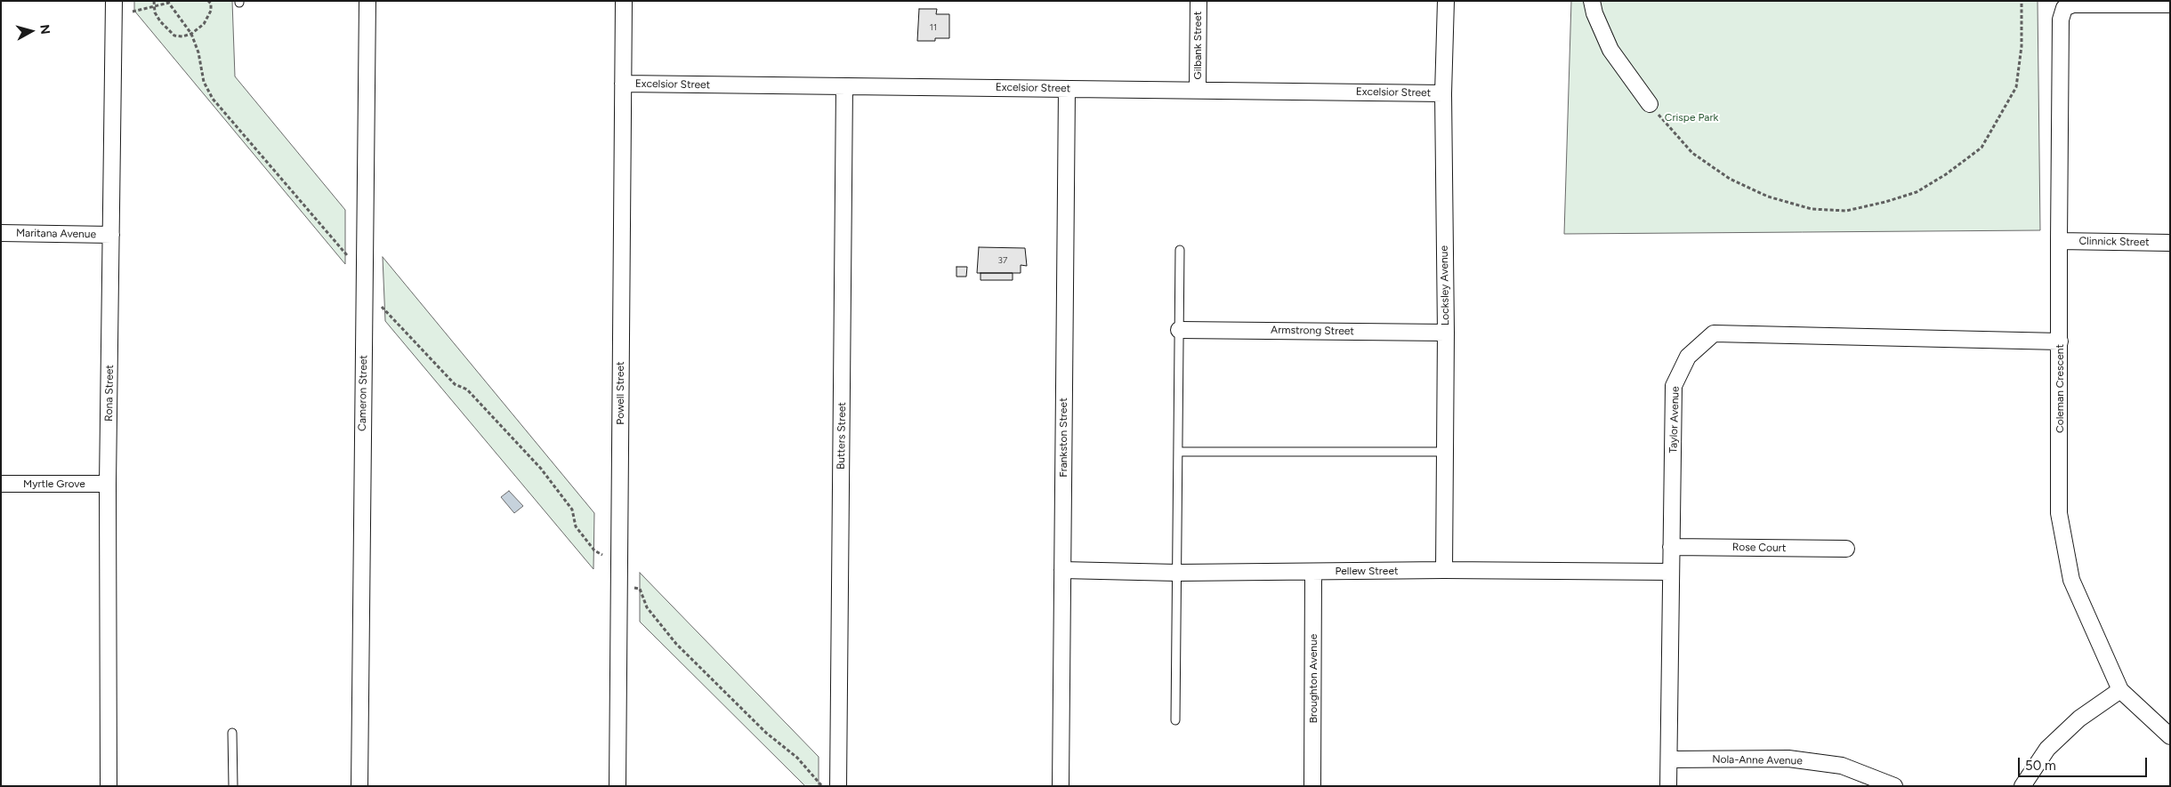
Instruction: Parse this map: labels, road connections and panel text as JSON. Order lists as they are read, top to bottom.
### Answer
{
  "streets": {
    "street": [
      "Gilbank Street",
      "Excelsior Street",
      "Maritana Avenue",
      "Clinnick Street",
      "Locksley Avenue",
      "Armstrong Street",
      "Coleman Crescent",
      "Rona Street",
      "Cameron Street",
      "Powell Street",
      "Taylor Avenue",
      "Butters Street",
      "Frankston Street",
      "Myrtle Grove",
      "Rose Court",
      "Pellew Street",
      "Broughton Avenue",
      "Nola-Anne Avenue"
    ]
  },
  "crossings": [
    ["Gilbank Street", "Excelsior Street"],
    ["Excelsior Street", "Locksley Avenue"],
    ["Excelsior Street", "Powell Street"],
    ["Excelsior Street", "Butters Street"],
    ["Excelsior Street", "Frankston Street"],
    ["Maritana Avenue", "Rona Street"],
    ["Clinnick Street", "Coleman Crescent"],
    ["Locksley Avenue", "Armstrong Street"],
    ["Locksley Avenue", "Pellew Street"],
    ["Coleman Crescent", "Taylor Avenue"],
    ["Rona Street", "Myrtle Grove"],
    ["Taylor Avenue", "Rose Court"],
    ["Taylor Avenue", "Pellew Street"],
    ["Taylor Avenue", "Nola-Anne Avenue"],
    ["Frankston Street", "Pellew Street"],
    ["Pellew Street", "Broughton Avenue"]
  ],
  "parks": ["Crispe Park"],
  "house_numbers": ["11", "37"],
  "scale_bar": "50 m",
  "north": "right"
}
